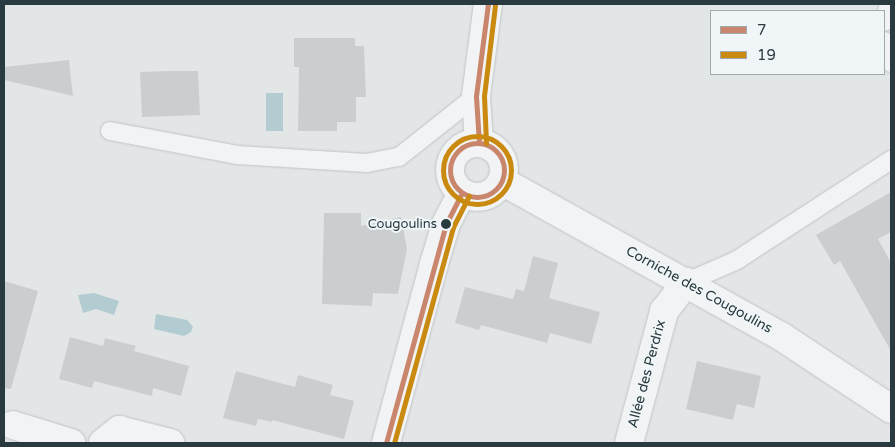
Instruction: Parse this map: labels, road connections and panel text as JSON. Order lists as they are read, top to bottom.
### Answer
{
  "streets": {
    "street": ["Corniche des Cougoulins", "Allée des Perdrix"]
  },
  "crossings": [
    ["Corniche des Cougoulins", "Allée des Perdrix"]
  ],
  "places": ["Cougoulins"],
  "lines": ["transit line 7", "transit line 19"],
  "legend": ["7", "19"]
}
